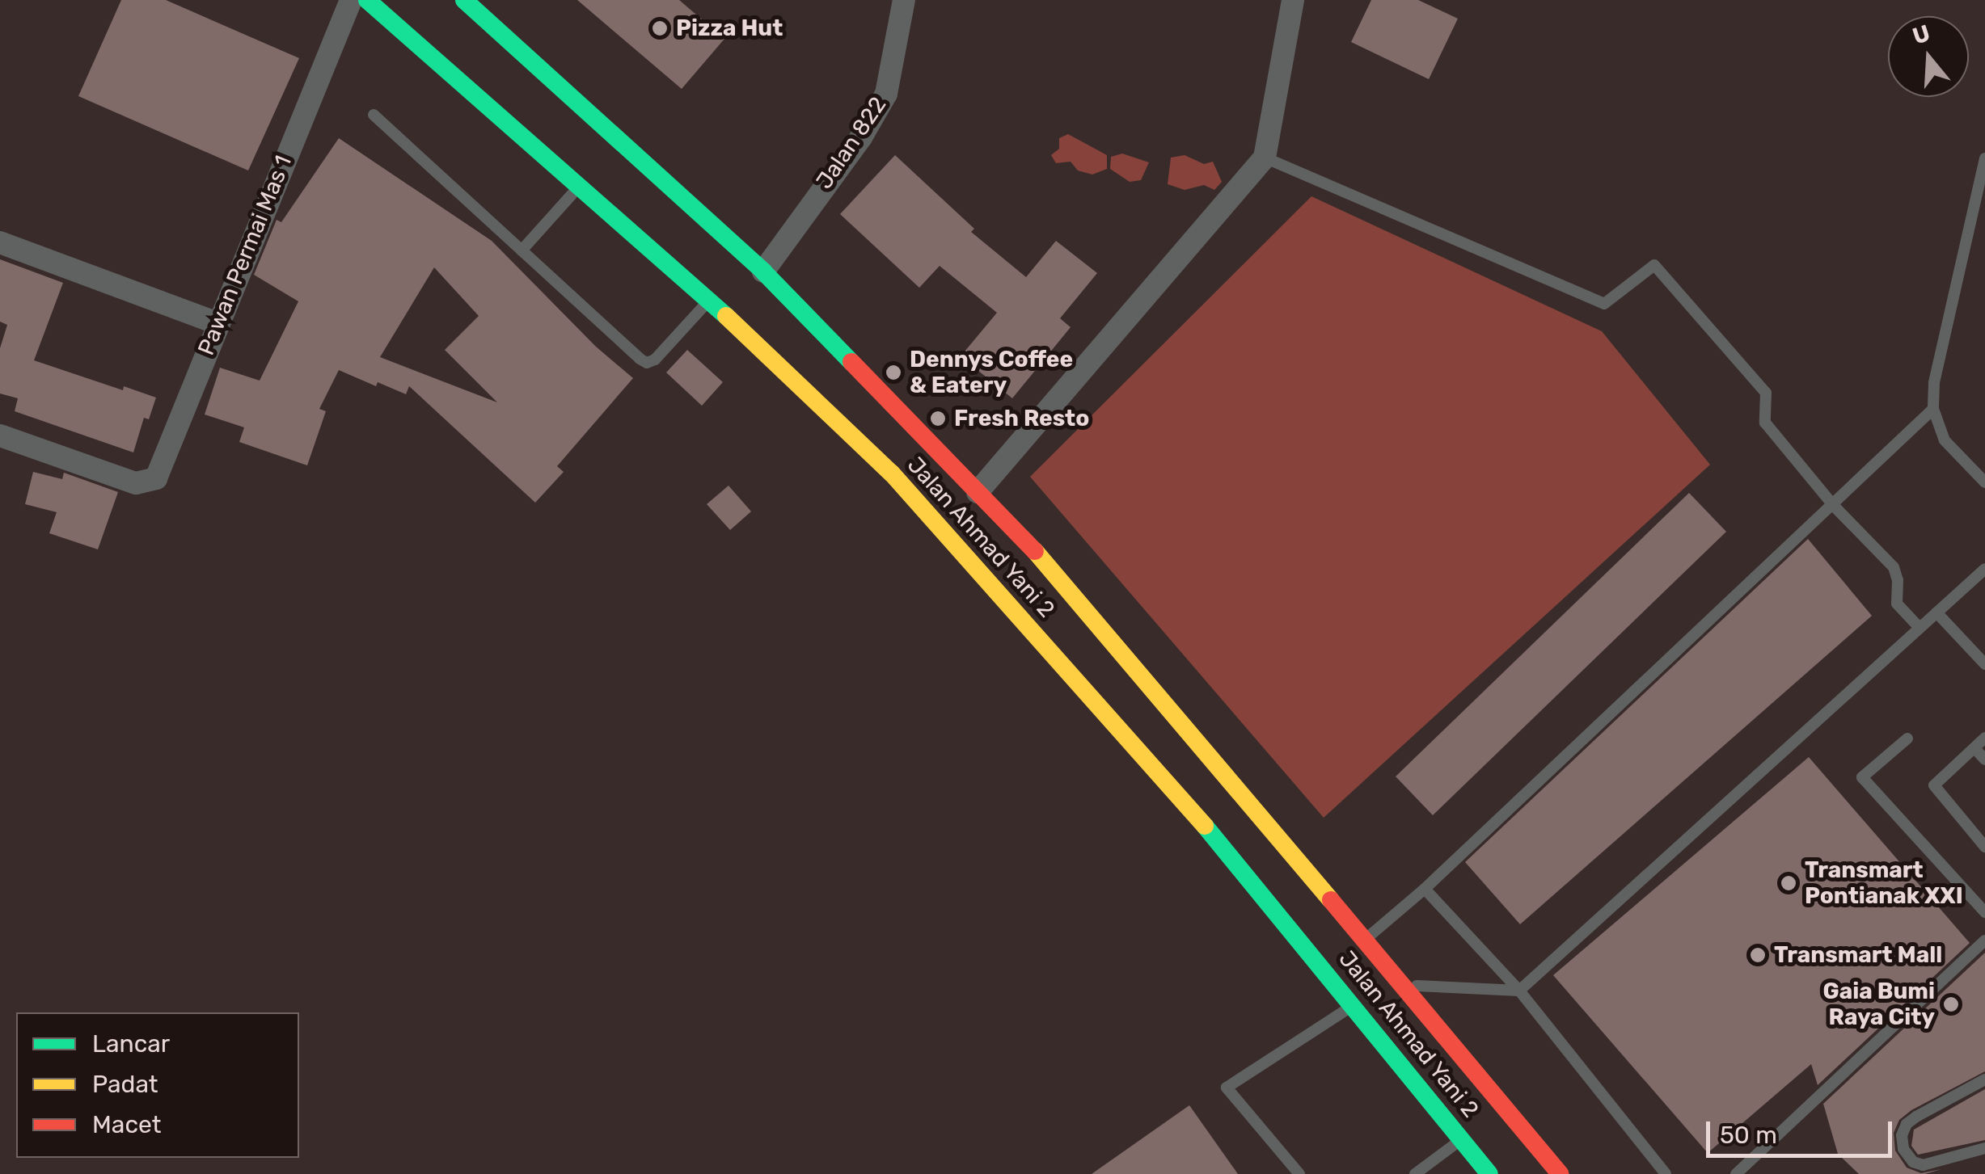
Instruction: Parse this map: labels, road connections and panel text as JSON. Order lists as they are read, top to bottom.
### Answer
{
  "streets": {
    "highway": ["Jalan Ahmad Yani 2"],
    "street": ["Jalan 822", "Pawan Permai Mas 1"]
  },
  "crossings": [
    ["Jalan 822", "Jalan Ahmad Yani 2"]
  ],
  "places": [
    "Pizza Hut",
    "Dennys Coffee & Eatery",
    "Fresh Resto",
    "Transmart Pontianak XXI",
    "Transmart Mall",
    "Gaia Bumi Raya City"
  ],
  "legend": ["Lancar", "Padat", "Macet"],
  "scale_bar": "50 m",
  "north": "top"
}
